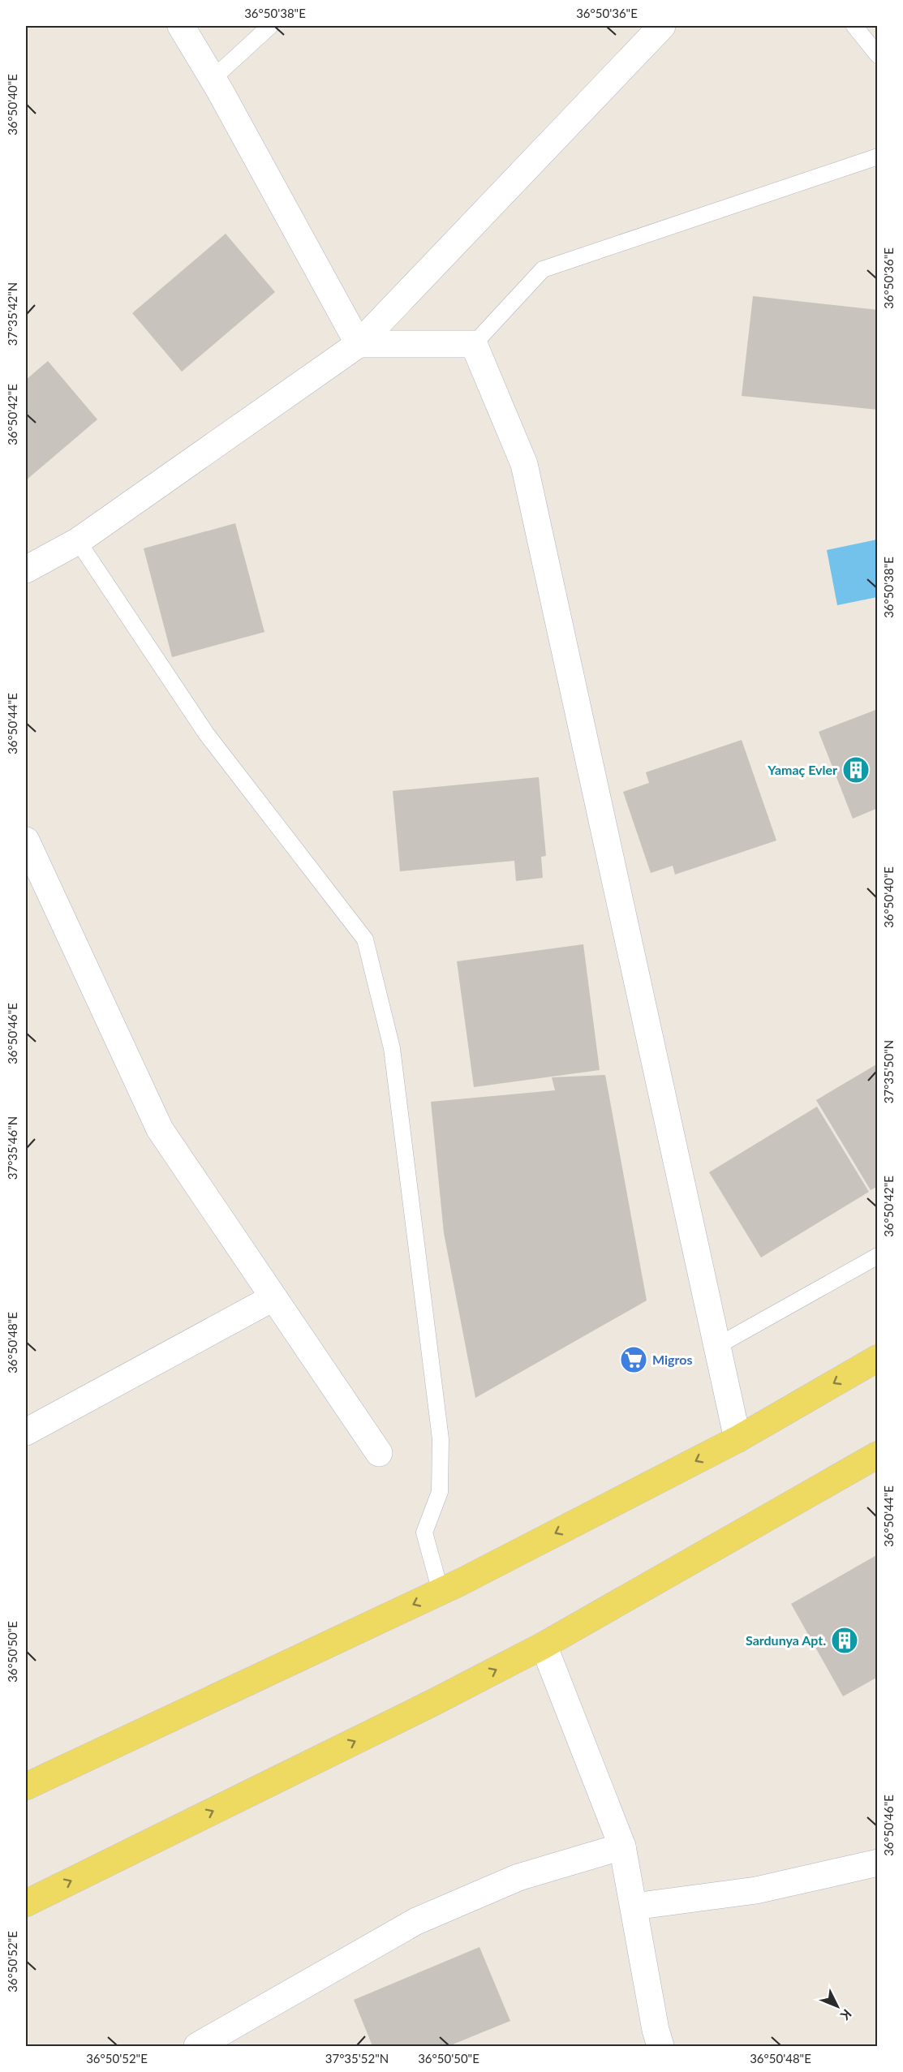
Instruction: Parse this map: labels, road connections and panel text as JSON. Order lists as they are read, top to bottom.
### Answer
{
  "places": {
    "building": ["Yamaç Evler", "Sardunya Apt."],
    "supermarket": ["Migros"]
  },
  "north": "bottom right",
  "coordinates": [
    "36°50'38\"E",
    "36°50'36\"E",
    "36°50'40\"E",
    "37°35'42\"N",
    "36°50'42\"E",
    "36°50'44\"E",
    "36°50'46\"E",
    "37°35'50\"N",
    "37°35'46\"N",
    "36°50'48\"E",
    "36°50'50\"E",
    "36°50'52\"E",
    "37°35'52\"N"
  ]
}
